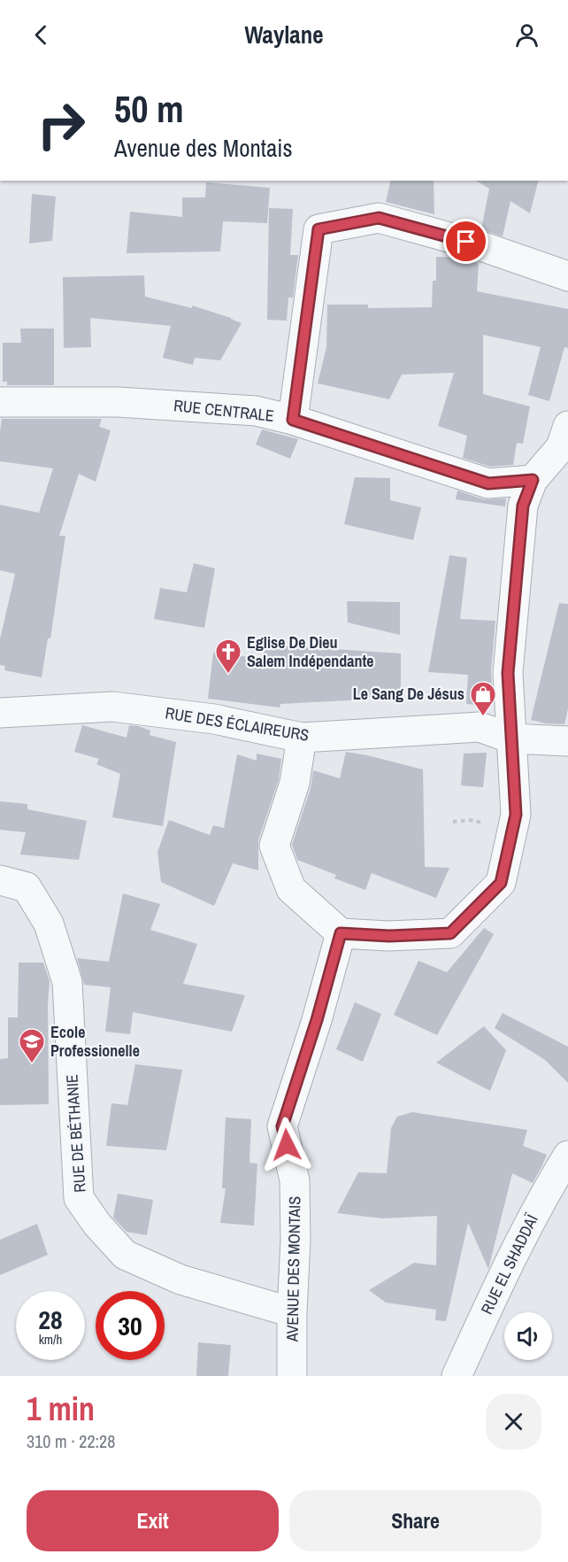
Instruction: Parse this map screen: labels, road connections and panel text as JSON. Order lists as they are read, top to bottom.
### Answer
{
  "streets": {
    "street": [
      "RUE CENTRALE",
      "RUE DES ÉCLAIREURS",
      "RUE DE BÉTHANIE",
      "RUE EL SHADDAÏ",
      "AVENUE DES MONTAIS"
    ]
  },
  "crossings": [
    ["RUE DE BÉTHANIE", "AVENUE DES MONTAIS"]
  ],
  "places": {
    "church": ["Eglise De Dieu Salem Indépendante"],
    "shop": ["Le Sang De Jésus"],
    "school or university": ["Ecole Professionelle"]
  },
  "page": {
    "header": "Waylane",
    "turn": ["50 m", "Avenue des Montais"],
    "speed": "28 km/h",
    "limit": "30",
    "heading": ["1 min", "310 m · 22:28"],
    "buttons": ["Exit", "Share"]
  }
}
